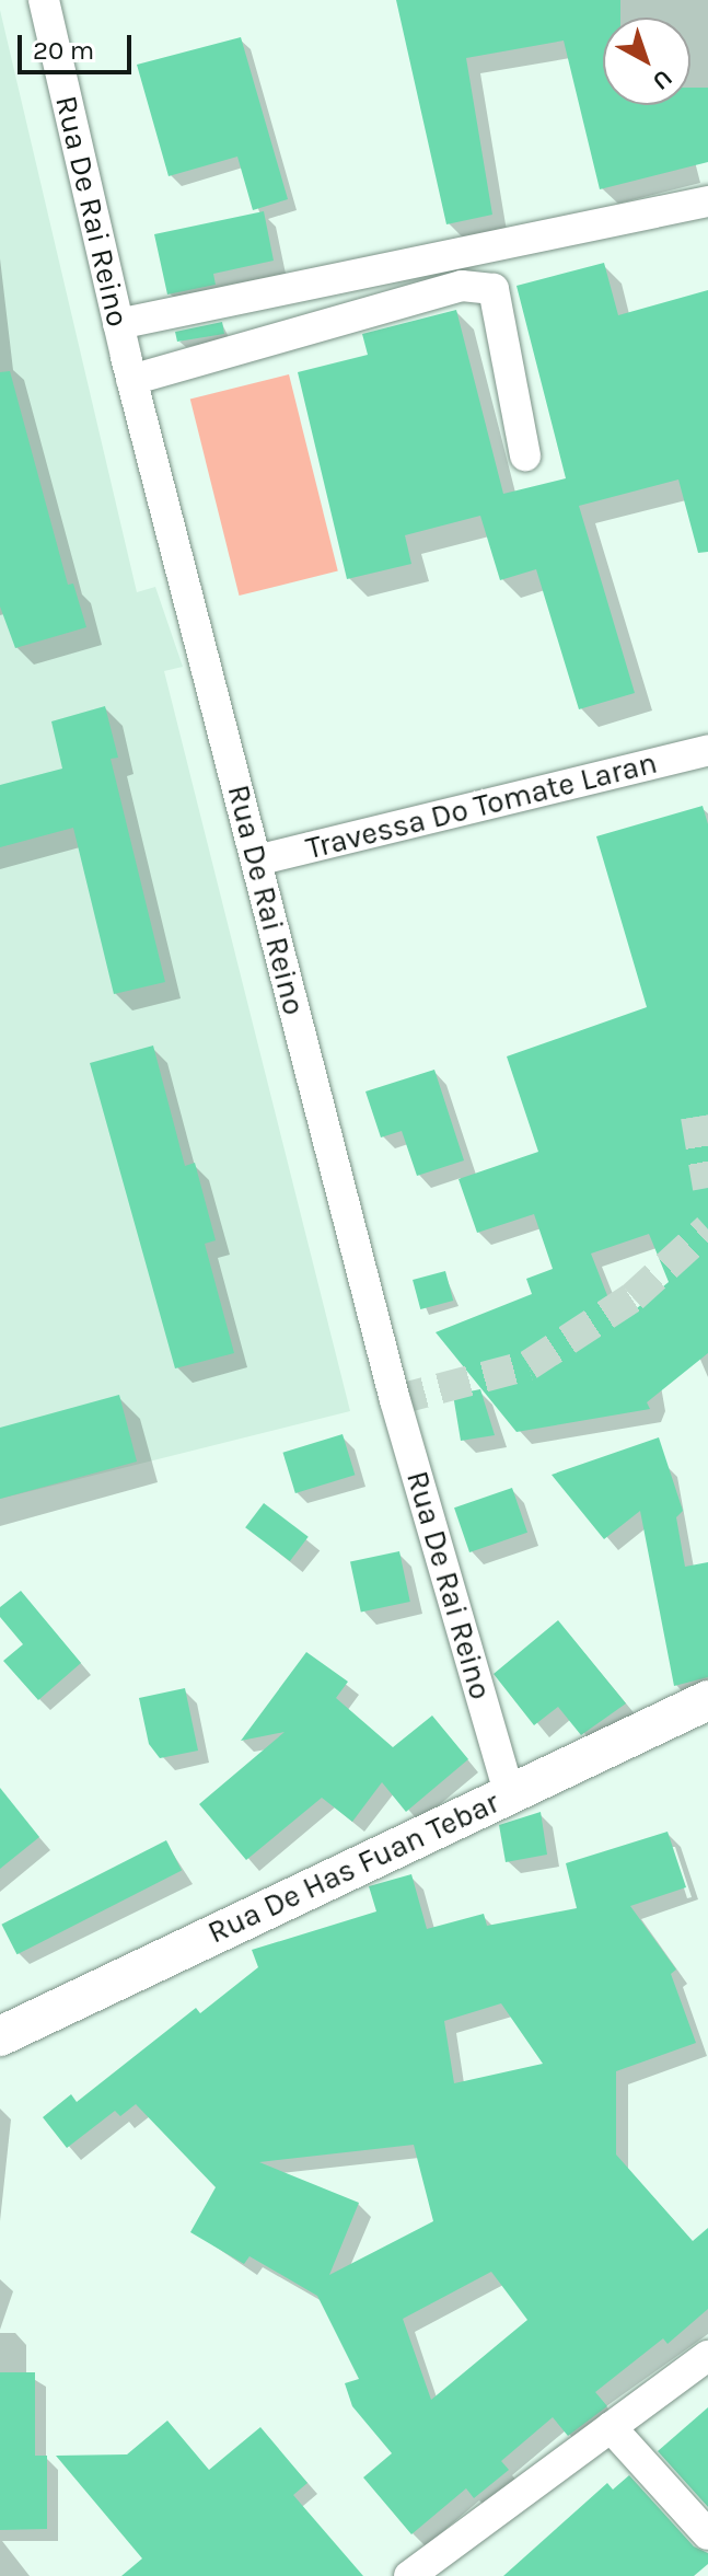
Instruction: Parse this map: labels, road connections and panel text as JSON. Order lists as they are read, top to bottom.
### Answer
{
  "streets": {
    "street": ["Rua De Rai Reino", "Travessa Do Tomate Laran", "Rua De Has Fuan Tebar"]
  },
  "crossings": [
    ["Rua De Rai Reino", "Travessa Do Tomate Laran"],
    ["Rua De Rai Reino", "Rua De Has Fuan Tebar"]
  ],
  "scale_bar": "20 m",
  "north": "bottom right"
}
